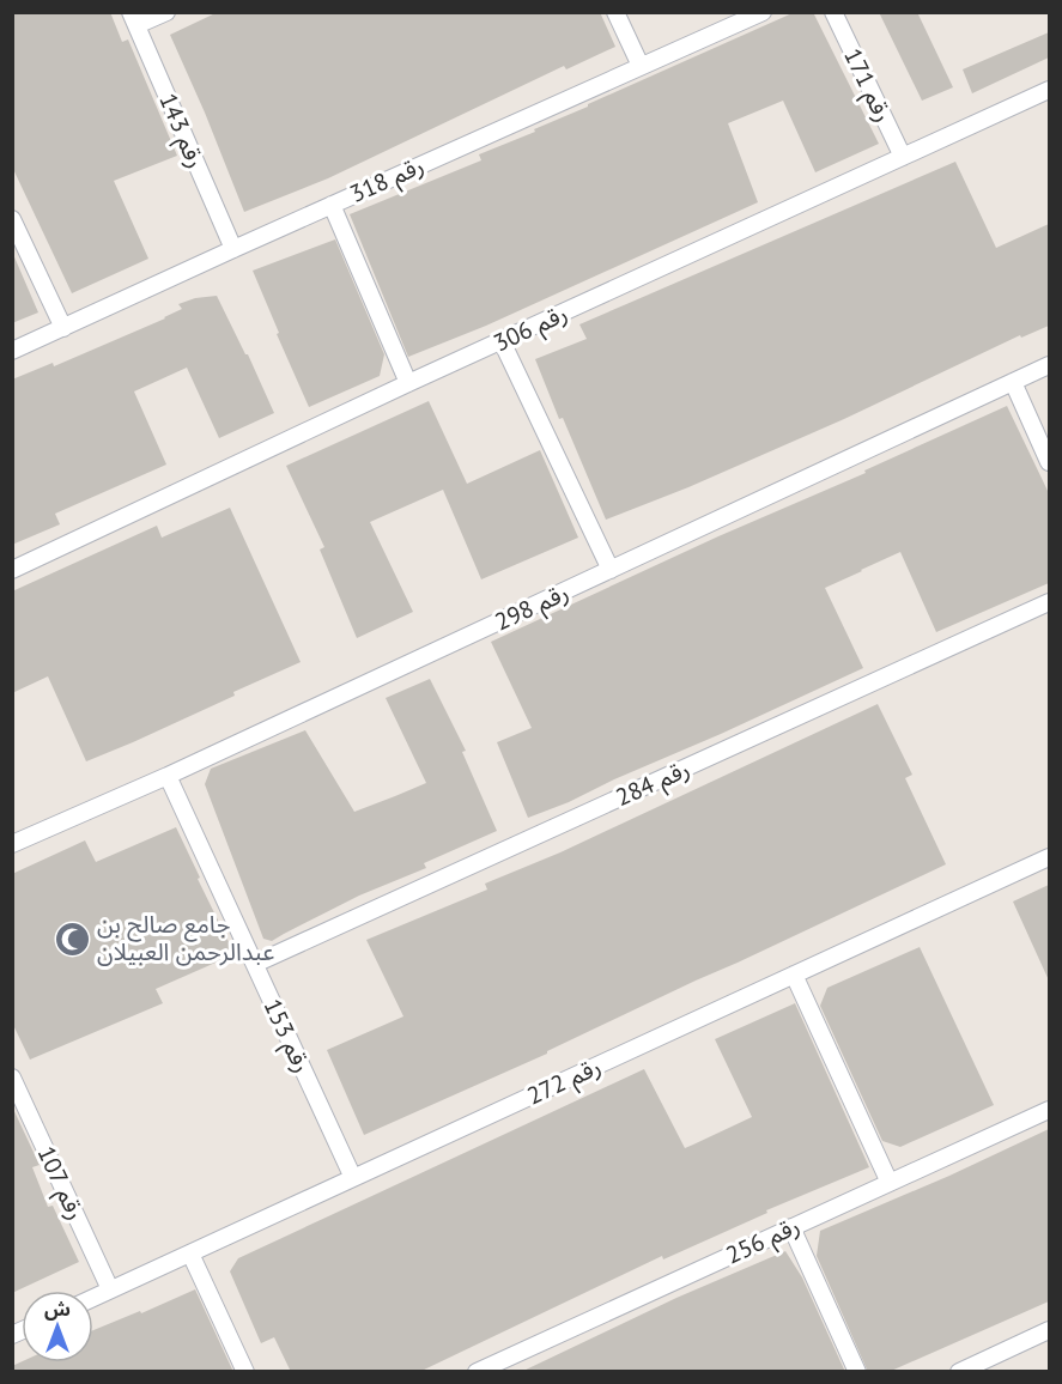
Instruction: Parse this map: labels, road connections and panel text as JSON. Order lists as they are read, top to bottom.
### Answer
{
  "streets": {
    "street": [
      "رقم 171",
      "رقم 143",
      "رقم 318",
      "رقم 306",
      "رقم 298",
      "رقم 284",
      "رقم 153",
      "رقم 272",
      "رقم 107",
      "رقم 256"
    ]
  },
  "crossings": [
    ["رقم 171", "رقم 306"],
    ["رقم 143", "رقم 318"],
    ["رقم 298", "رقم 153"],
    ["رقم 284", "رقم 153"],
    ["رقم 153", "رقم 272"],
    ["رقم 272", "رقم 107"]
  ],
  "places": {
    "mosque": ["جامع صالح بن عبدالرحمن العبيلان"]
  },
  "north": "top"
}
